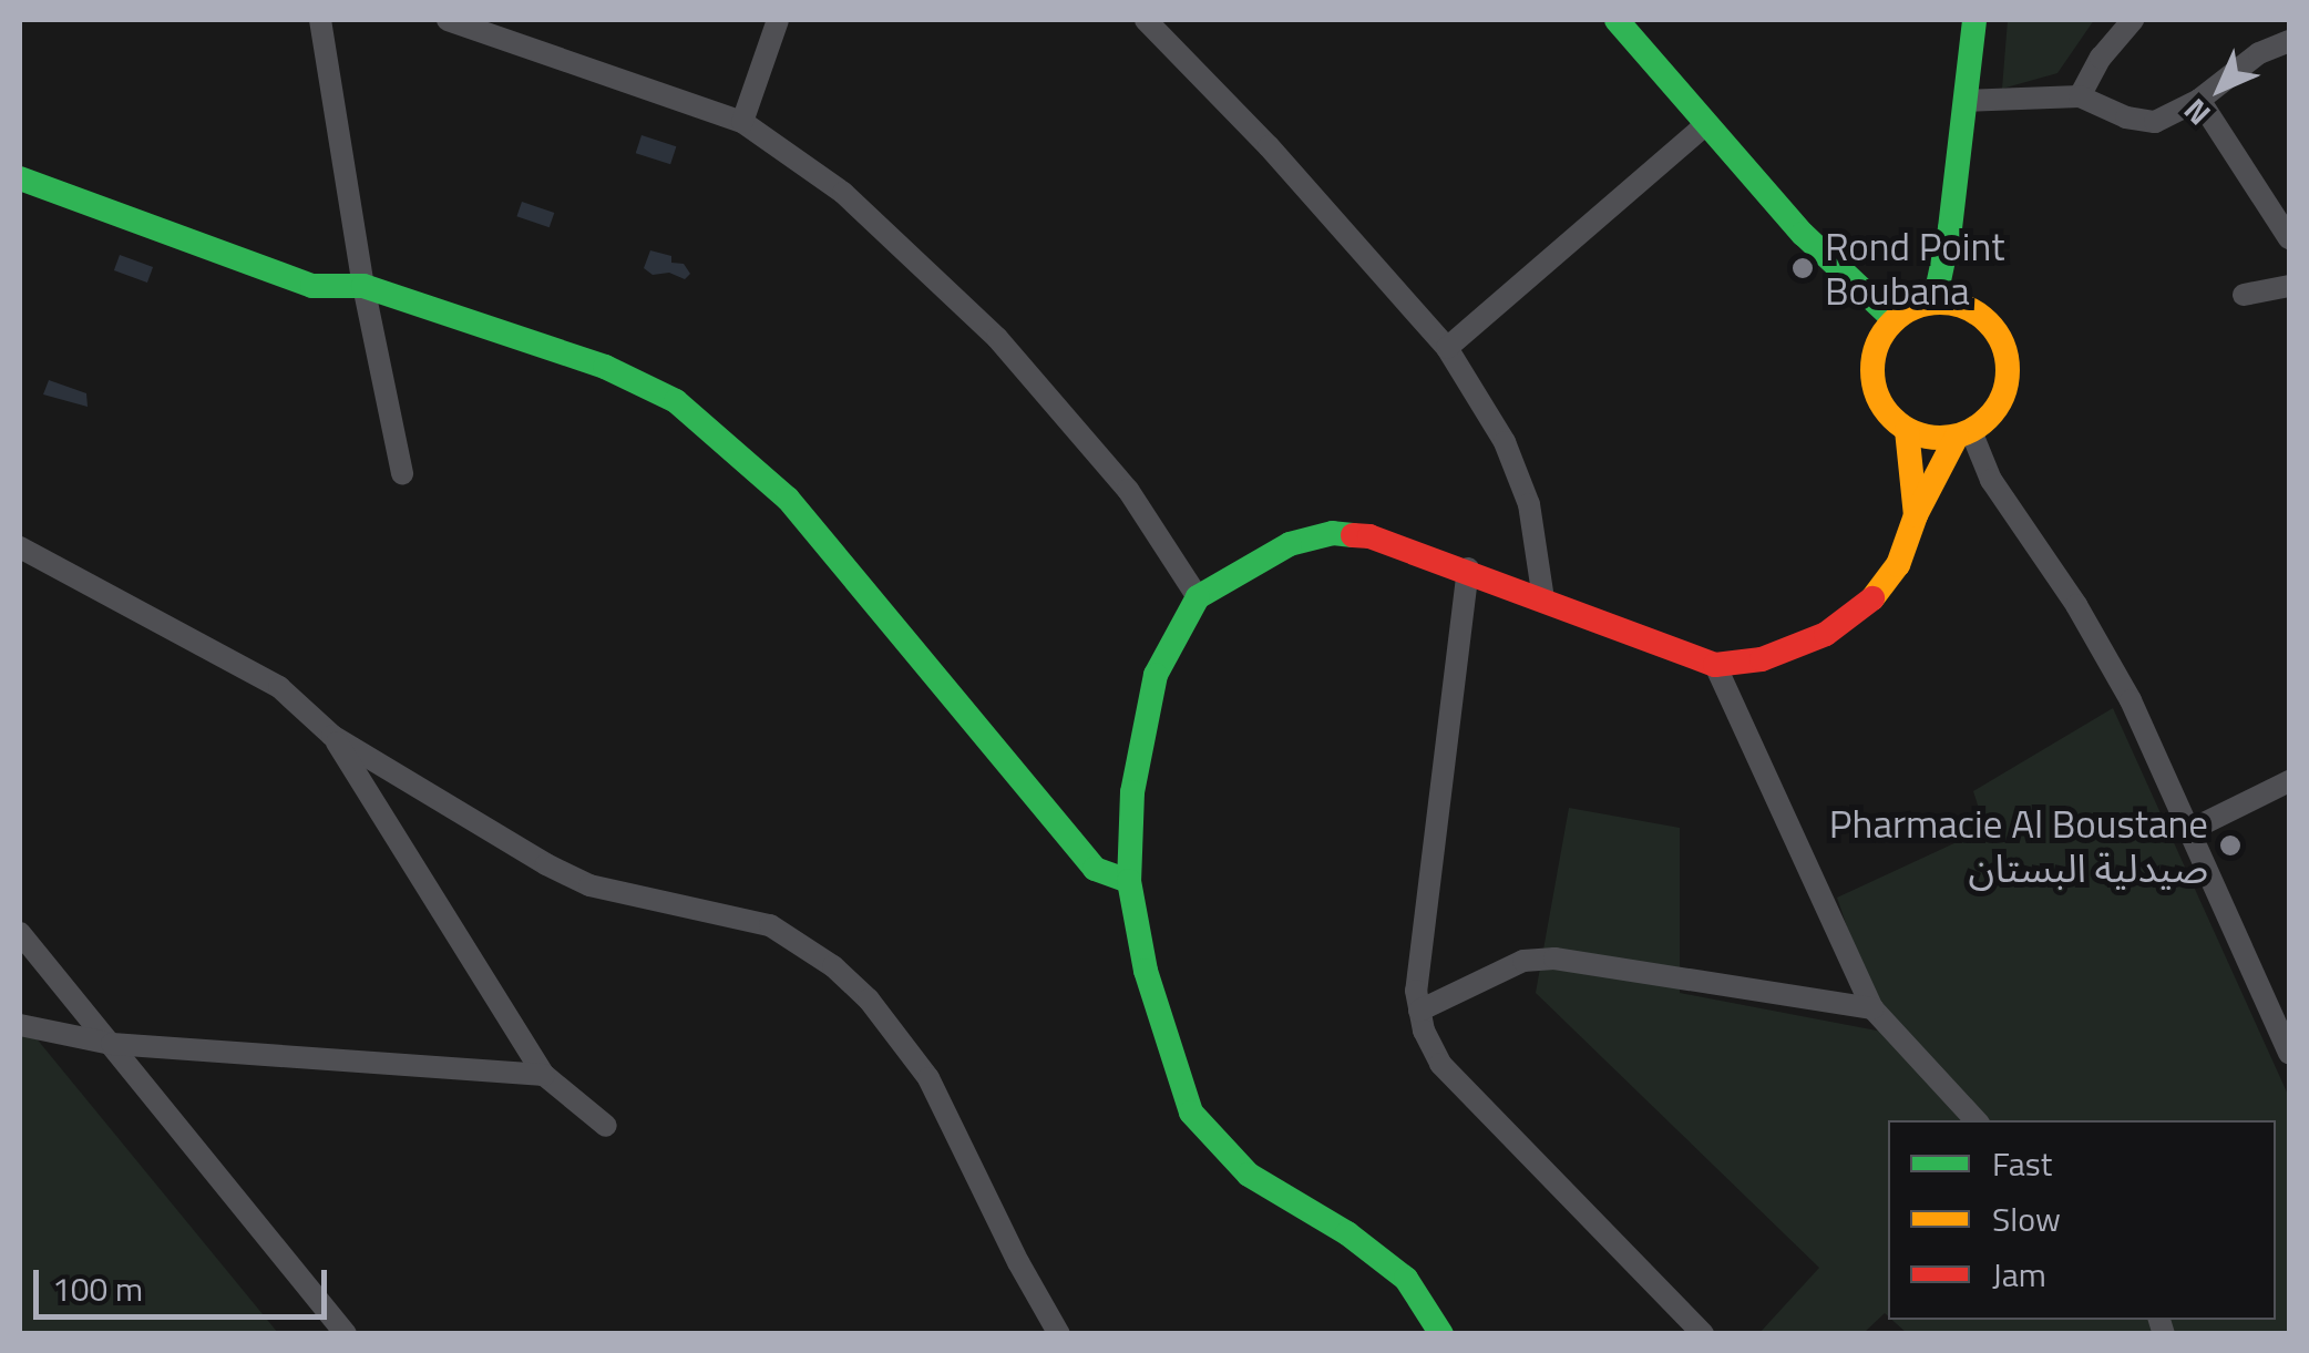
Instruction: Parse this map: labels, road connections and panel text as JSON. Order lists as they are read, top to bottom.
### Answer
{
  "places": ["Rond Point Boubana", "Pharmacie Al Boustane صيدلية البستان"],
  "legend": ["Fast", "Slow", "Jam"],
  "scale_bar": "100 m",
  "north": "bottom left"
}
